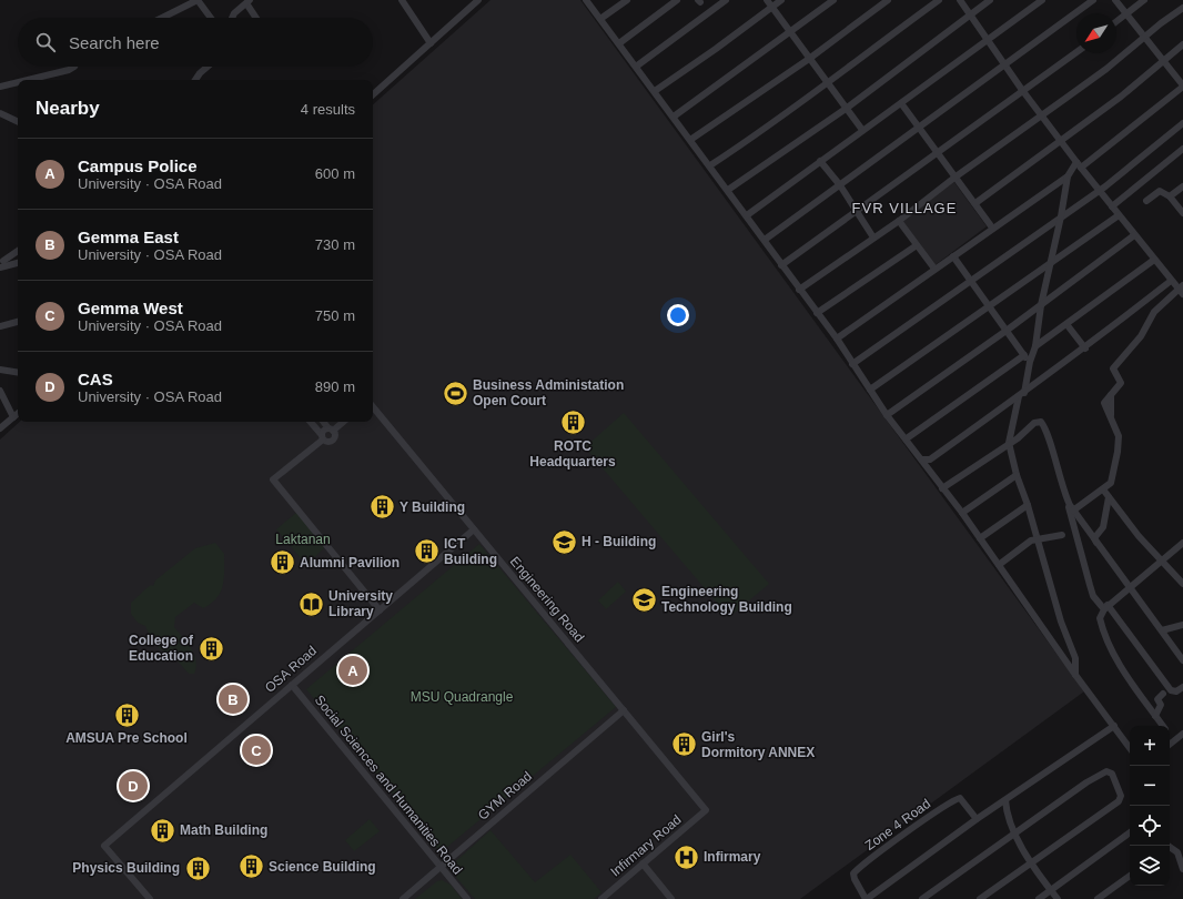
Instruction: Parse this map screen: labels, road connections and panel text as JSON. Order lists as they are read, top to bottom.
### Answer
{
  "streets": {
    "street": [
      "Engineering Road",
      "OSA Road",
      "Social Sciences and Humanities Road",
      "GYM Road",
      "Zone 4 Road",
      "Infirmary Road"
    ]
  },
  "crossings": [
    ["Engineering Road", "OSA Road"],
    ["Engineering Road", "GYM Road"],
    ["Engineering Road", "Infirmary Road"],
    ["OSA Road", "Social Sciences and Humanities Road"],
    ["Social Sciences and Humanities Road", "GYM Road"]
  ],
  "districts": ["FVR VILLAGE"],
  "parks": ["Laktanan", "MSU Quadrangle"],
  "places": {
    "sports": ["Business Administation Open Court"],
    "building": [
      "ROTC Headquarters",
      "Y Building",
      "ICT Building",
      "Alumni Pavilion",
      "College of Education",
      "AMSUA Pre School",
      "Girl's Dormitory ANNEX",
      "Math Building",
      "Science Building",
      "Physics Building"
    ],
    "school or university": ["H - Building", "Engineering Technology Building"],
    "library": ["University Library"],
    "hospital": ["Infirmary"]
  },
  "north": "bottom left",
  "page": {
    "search": "Search here",
    "heading": ["Nearby", "4 results"],
    "list": [
      {
        "mark": "A",
        "name": "Campus Police",
        "note": "University · OSA Road",
        "value": "600 m"
      },
      {
        "mark": "B",
        "name": "Gemma East",
        "note": "University · OSA Road",
        "value": "730 m"
      },
      {
        "mark": "C",
        "name": "Gemma West",
        "note": "University · OSA Road",
        "value": "750 m"
      },
      {
        "mark": "D",
        "name": "CAS",
        "note": "University · OSA Road",
        "value": "890 m"
      }
    ],
    "pins": [
      "A",
      "B",
      "C",
      "D"
    ],
    "map_buttons": ["+", "−"]
  }
}
